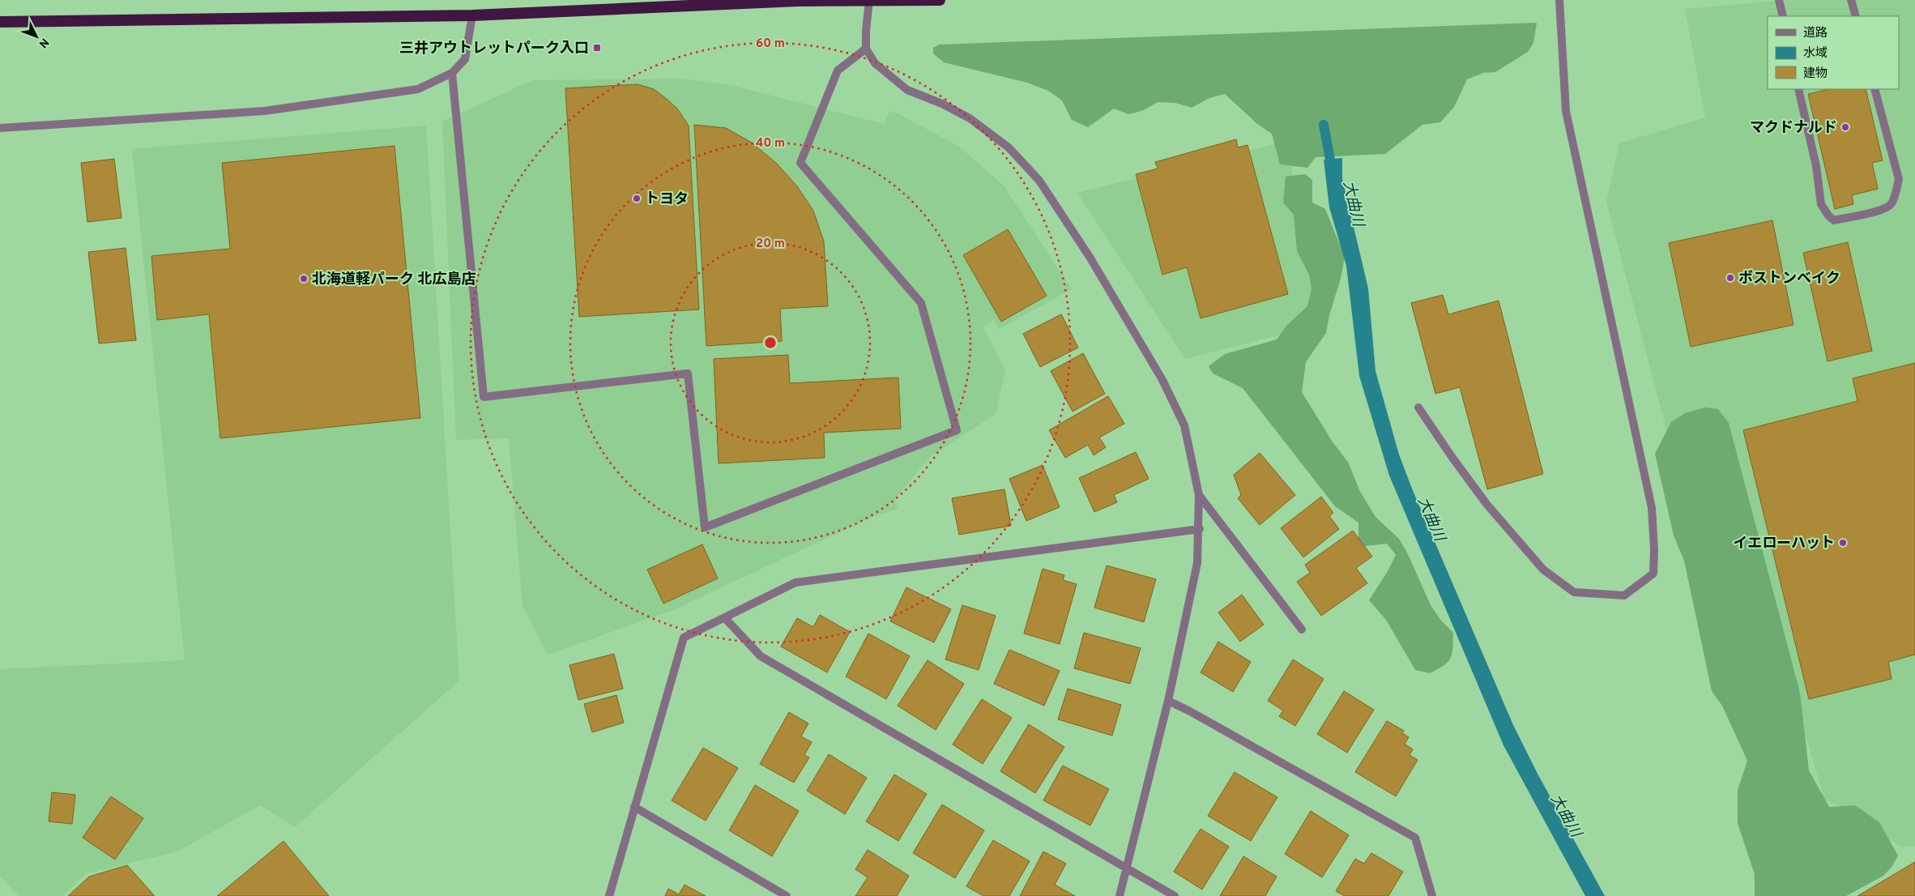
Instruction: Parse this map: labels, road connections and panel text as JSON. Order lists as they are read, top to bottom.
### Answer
{
  "water": ["大曲川"],
  "places": {
    "transit": ["三井アウトレットパーク入口"],
    "other": [
      "マクドナルド",
      "トヨタ",
      "ボストンベイク",
      "北海道軽パーク 北広島店",
      "イエローハット"
    ]
  },
  "legend": ["道路", "水域", "建物"],
  "north": "bottom right",
  "rings": ["60 m", "40 m", "20 m"]
}
